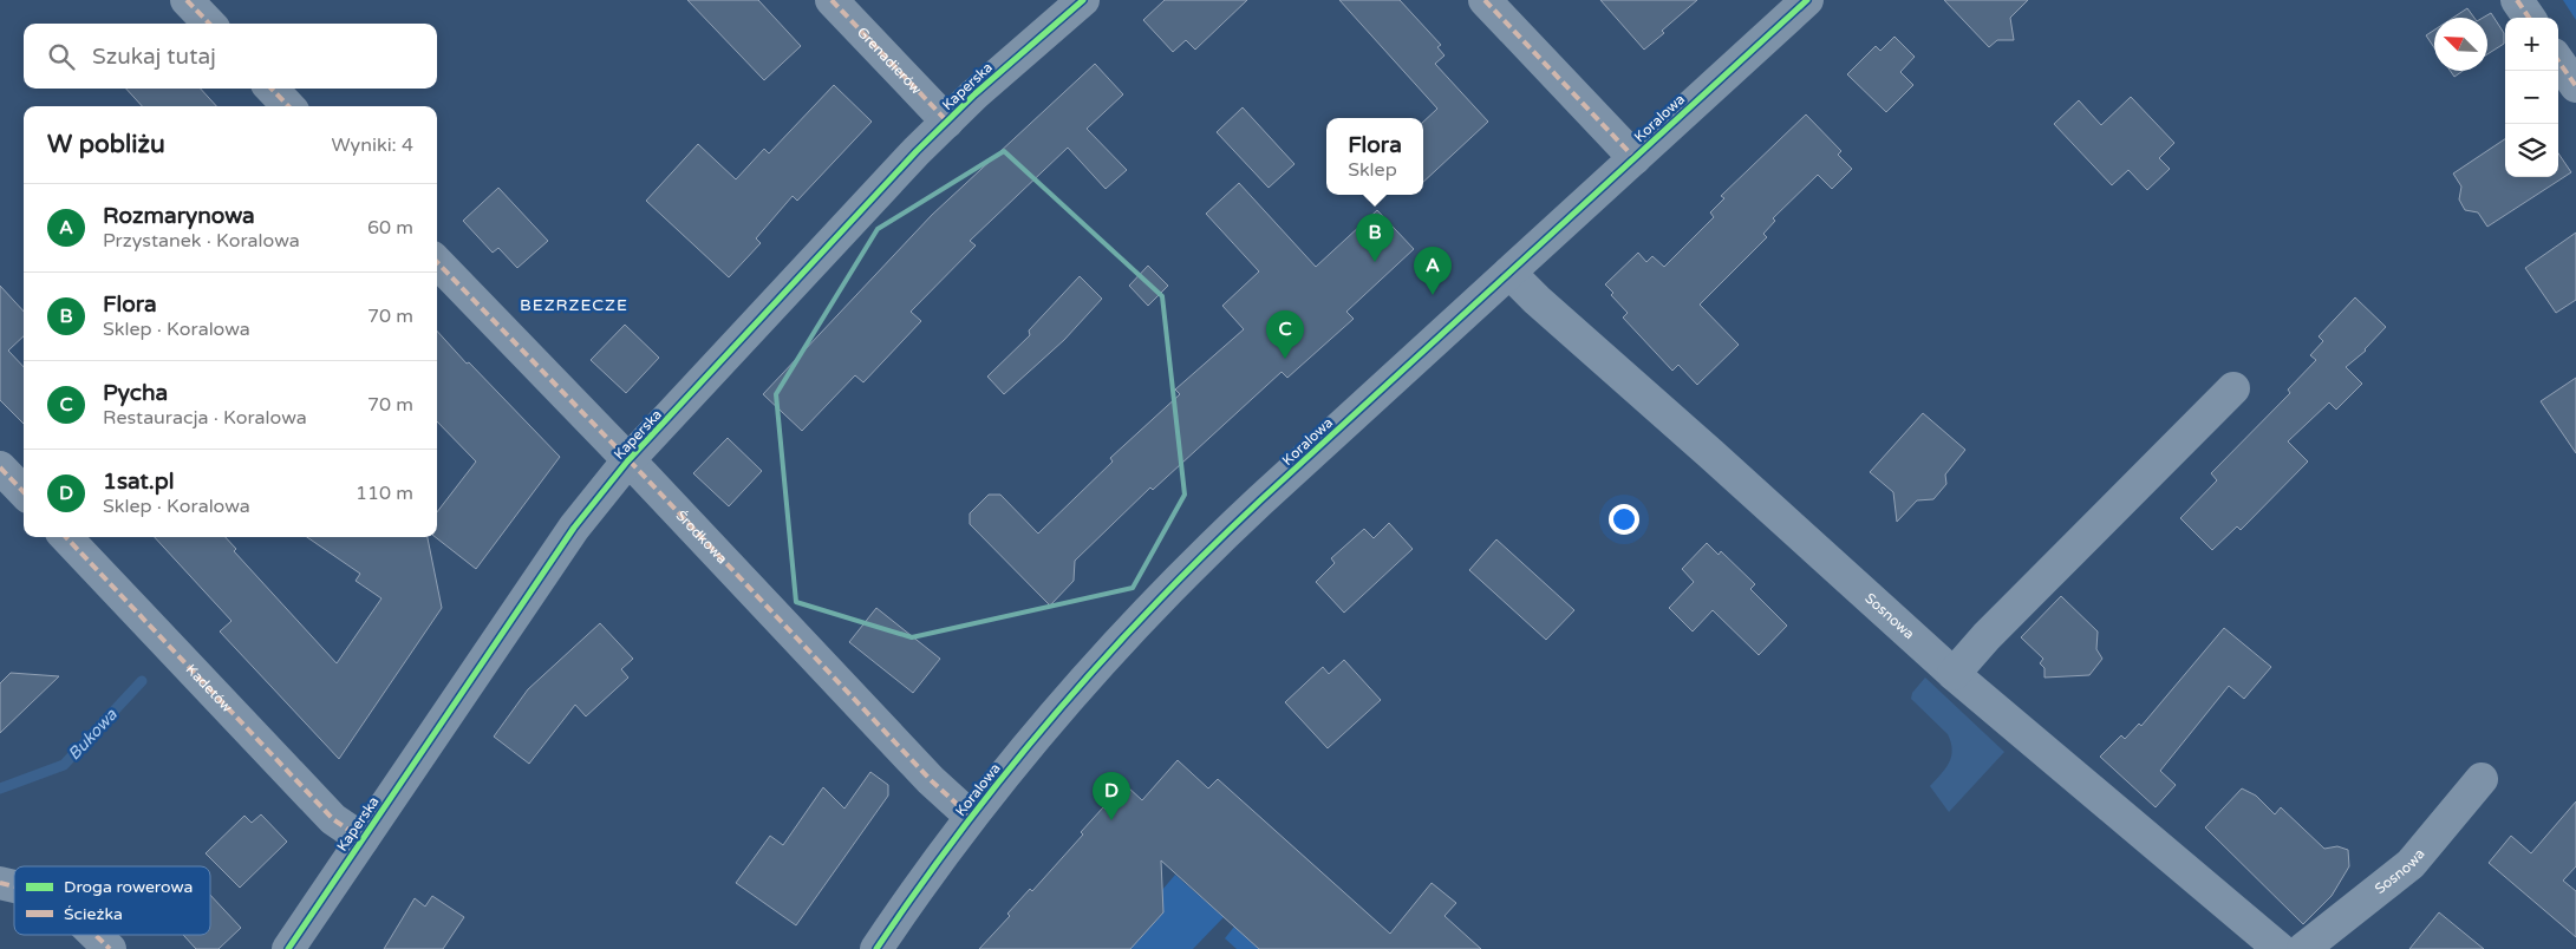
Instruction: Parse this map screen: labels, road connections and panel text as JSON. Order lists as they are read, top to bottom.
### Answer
{
  "streets": {
    "street": [
      "Grenadierów",
      "Kaperska",
      "Koralowa",
      "Środkowa",
      "Sosnowa",
      "Kadetów"
    ]
  },
  "crossings": [
    ["Grenadierów", "Kaperska"],
    ["Kaperska", "Środkowa"],
    ["Kaperska", "Kadetów"],
    ["Koralowa", "Środkowa"],
    ["Koralowa", "Sosnowa"]
  ],
  "districts": ["BEZRZECZE"],
  "water": ["Bukowa"],
  "legend": ["Droga rowerowa", "Ścieżka"],
  "north": "top left",
  "page": {
    "map_buttons": ["+", "−"],
    "search": "Szukaj tutaj",
    "heading": ["W pobliżu", "Wyniki: 4"],
    "popup": ["Flora", "Sklep"],
    "list": [
      {
        "mark": "A",
        "name": "Rozmarynowa",
        "note": "Przystanek · Koralowa",
        "value": "60 m"
      },
      {
        "mark": "B",
        "name": "Flora",
        "note": "Sklep · Koralowa",
        "value": "70 m"
      },
      {
        "mark": "C",
        "name": "Pycha",
        "note": "Restauracja · Koralowa",
        "value": "70 m"
      },
      {
        "mark": "D",
        "name": "1sat.pl",
        "note": "Sklep · Koralowa",
        "value": "110 m"
      }
    ],
    "pins": [
      "B",
      "A",
      "C",
      "D"
    ]
  }
}
